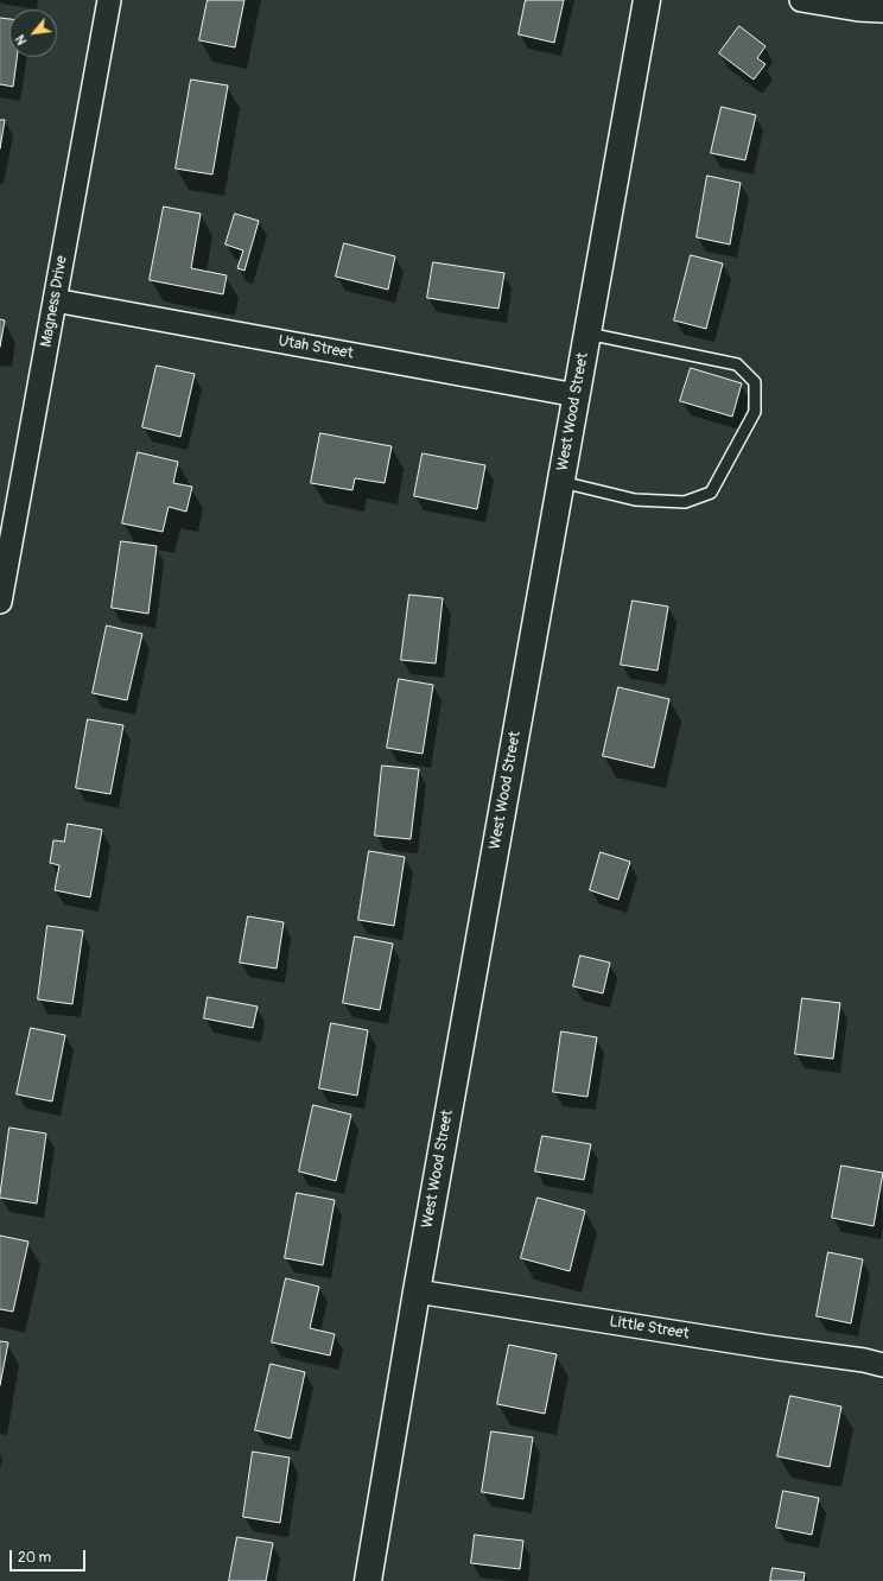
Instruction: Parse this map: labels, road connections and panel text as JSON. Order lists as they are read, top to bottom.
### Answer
{
  "streets": {
    "street": [
      "Magness Drive",
      "Utah Street",
      "West Wood Street",
      "Little Street"
    ]
  },
  "crossings": [
    ["Magness Drive", "Utah Street"],
    ["Utah Street", "West Wood Street"],
    ["West Wood Street", "Little Street"]
  ],
  "scale_bar": "20 m",
  "north": "bottom left"
}
